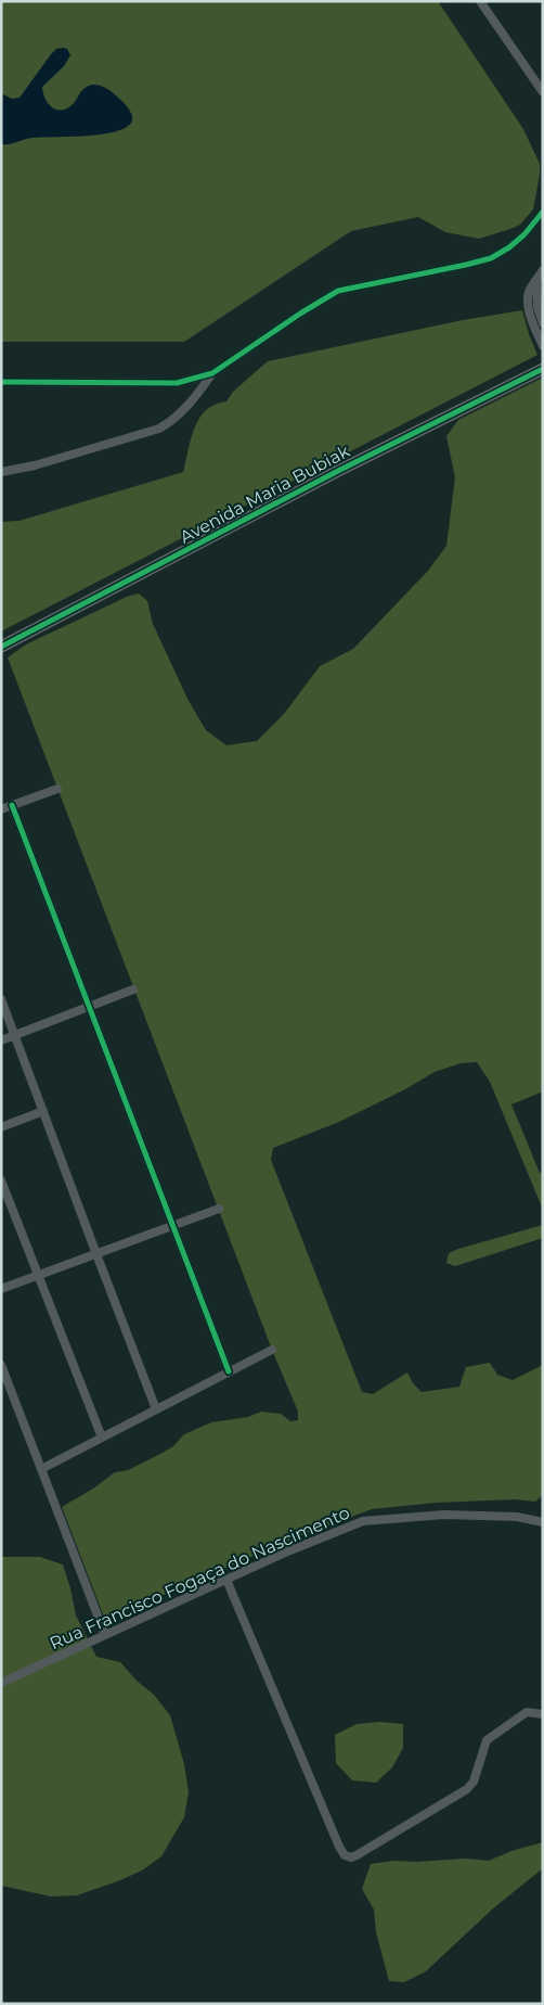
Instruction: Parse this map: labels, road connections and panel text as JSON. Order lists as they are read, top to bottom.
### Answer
{
  "streets": {
    "street": ["Avenida Maria Bubiak", "Rua Francisco Fogaça do Nascimento"]
  }
}
